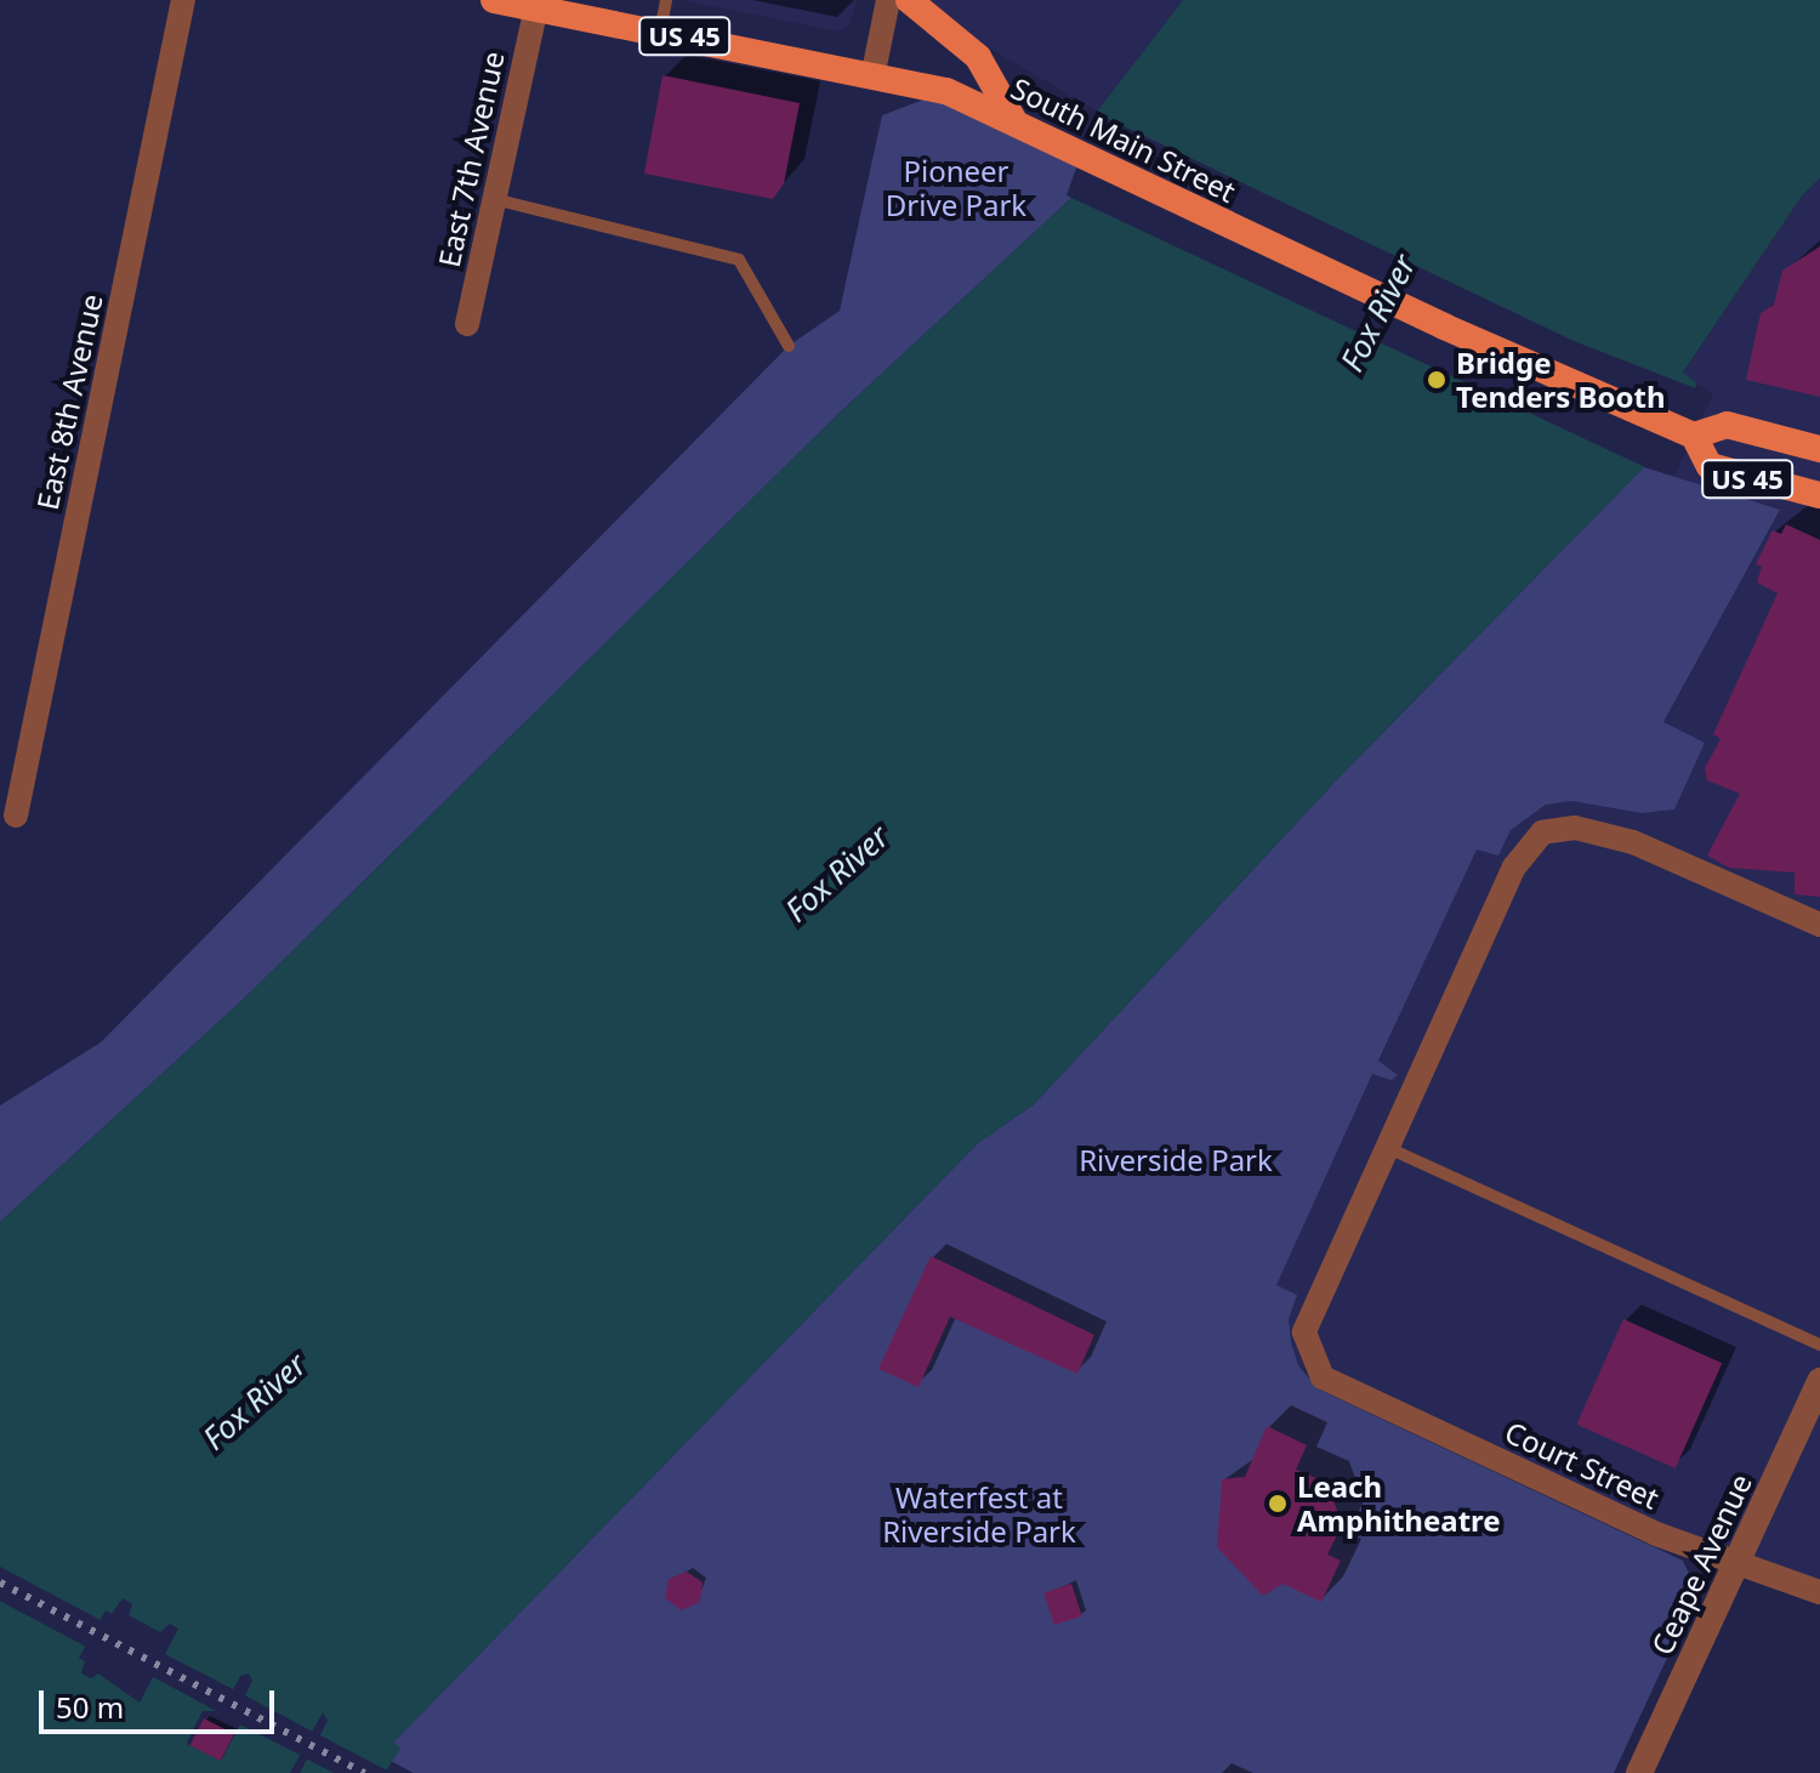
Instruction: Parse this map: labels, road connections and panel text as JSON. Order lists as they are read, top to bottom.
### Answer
{
  "streets": {
    "main road": ["US 45", "South Main Street"],
    "street": [
      "East 7th Avenue",
      "East 8th Avenue",
      "Court Street",
      "Ceape Avenue"
    ]
  },
  "crossings": [
    ["US 45", "South Main Street"],
    ["South Main Street", "East 7th Avenue"],
    ["Court Street", "Ceape Avenue"]
  ],
  "water": ["Fox River"],
  "parks": ["Pioneer Drive Park", "Riverside Park", "Waterfest at Riverside Park"],
  "places": ["Bridge Tenders Booth", "Leach Amphitheatre"],
  "scale_bar": "50 m"
}
